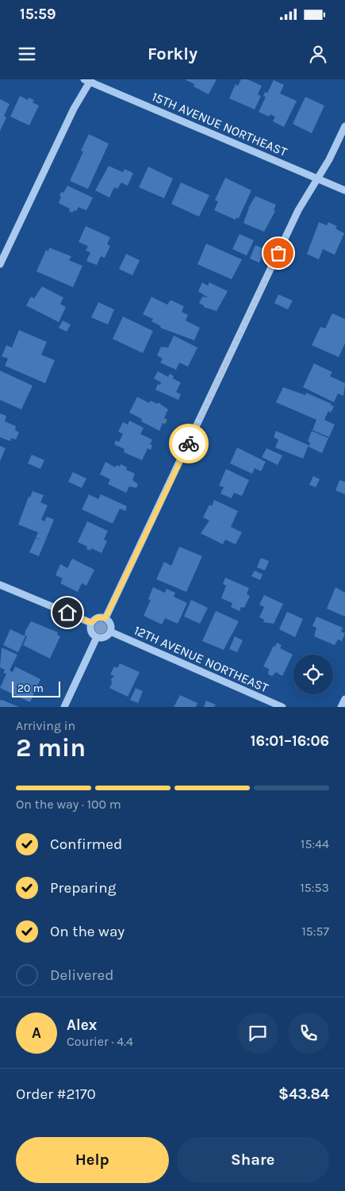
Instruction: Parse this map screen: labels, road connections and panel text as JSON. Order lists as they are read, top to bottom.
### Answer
{
  "streets": {
    "street": ["15TH AVENUE NORTHEAST", "12TH AVENUE NORTHEAST"]
  },
  "scale_bar": "20 m",
  "page": {
    "status": "15:59",
    "header": "Forkly",
    "scale": "20 m",
    "heading": ["2 min", "Arriving in", "16:01–16:06"],
    "panel": [
      "Alex",
      "Courier · 4.4",
      "Order #2170",
      "$43.84"
    ],
    "bar": "On the way · 100 m",
    "list": [
      ["Confirmed", "15:44"],
      ["Preparing", "15:53"],
      ["On the way", "15:57"],
      "Delivered"
    ],
    "round": "A",
    "buttons": ["Help", "Share"]
  }
}
